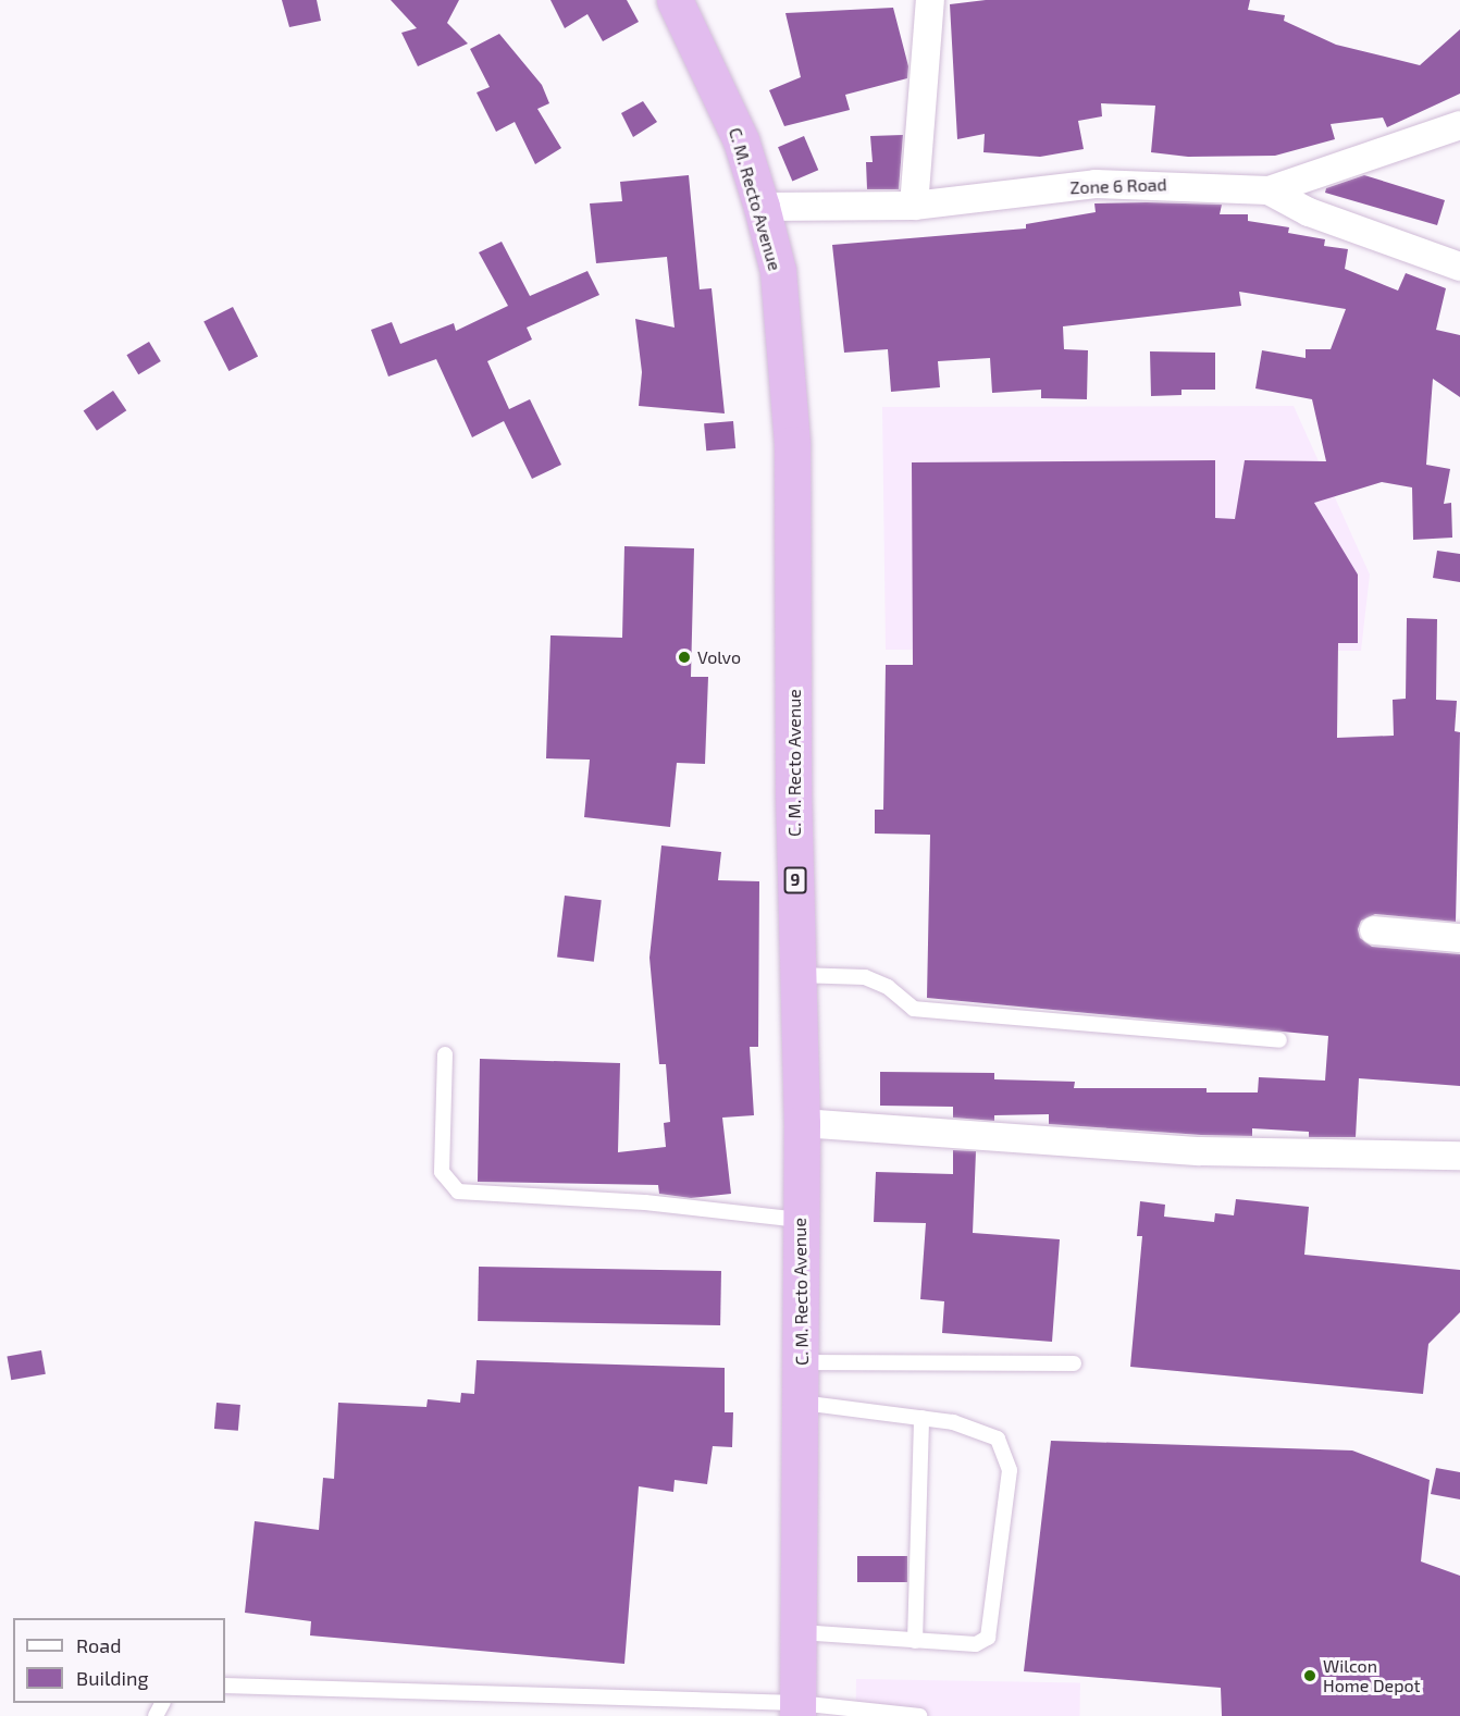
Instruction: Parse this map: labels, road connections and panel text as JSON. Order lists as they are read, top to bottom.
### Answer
{
  "streets": {
    "highway": ["C. M. Recto Avenue", "9"],
    "street": ["Zone 6 Road"]
  },
  "crossings": [
    ["Zone 6 Road", "C. M. Recto Avenue"]
  ],
  "places": ["Volvo", "Wilcon Home Depot"],
  "legend": ["Road", "Building"]
}
